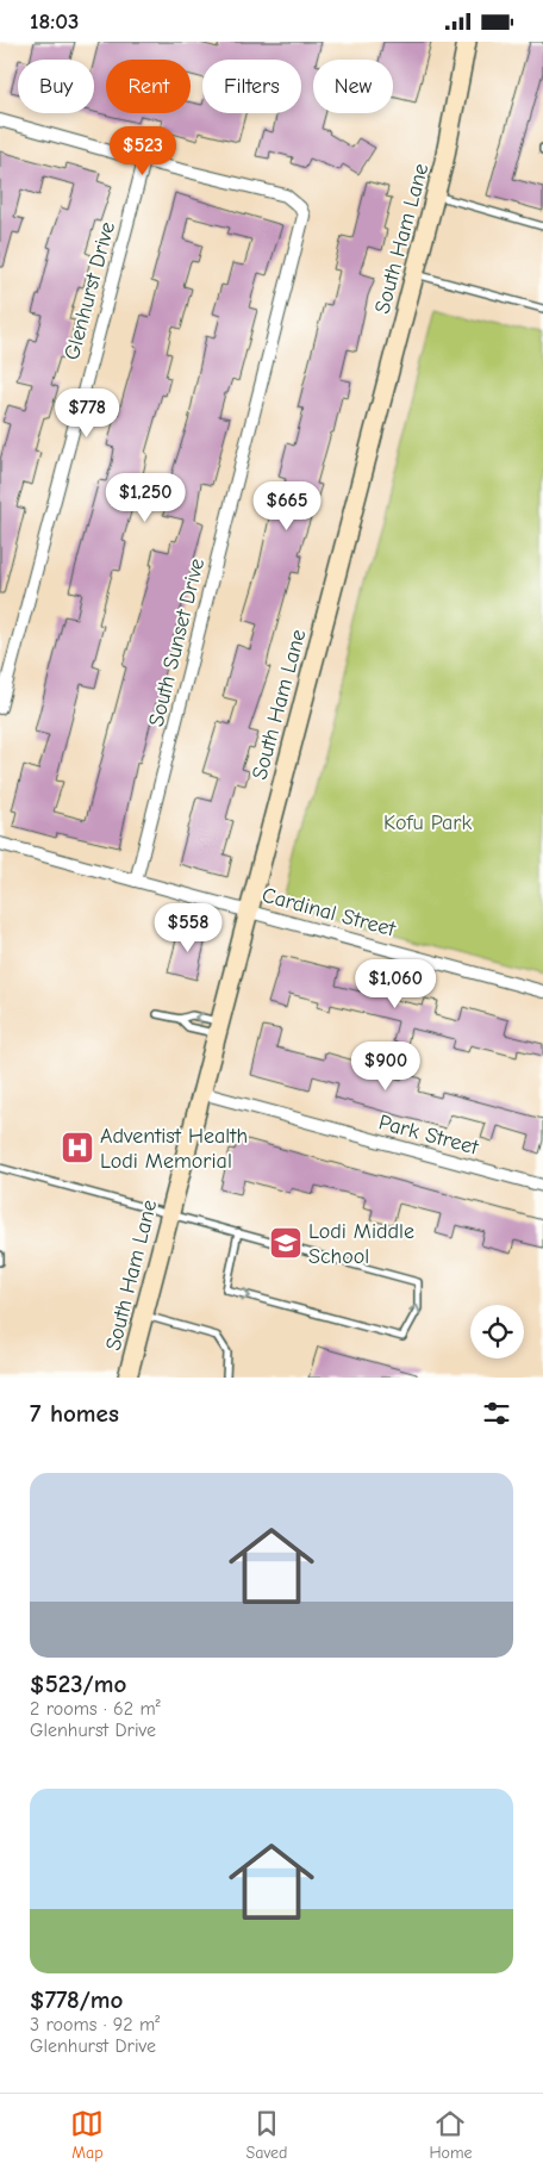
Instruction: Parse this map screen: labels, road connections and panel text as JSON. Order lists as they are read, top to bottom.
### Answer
{
  "streets": {
    "main road": ["South Ham Lane"],
    "street": [
      "Glenhurst Drive",
      "South Sunset Drive",
      "Cardinal Street",
      "Park Street"
    ]
  },
  "crossings": [
    ["South Ham Lane", "Cardinal Street"],
    ["South Ham Lane", "Park Street"],
    ["Glenhurst Drive", "South Sunset Drive"],
    ["South Sunset Drive", "Cardinal Street"]
  ],
  "parks": ["Kofu Park"],
  "places": {
    "hospital": ["Adventist Health Lodi Memorial"],
    "school or university": ["Lodi Middle School"]
  },
  "page": {
    "status": "18:03",
    "chip": [
      "Buy",
      "Rent",
      "Filters",
      "New"
    ],
    "price": [
      "$523",
      "$778",
      "$1,250",
      "$665",
      "$558",
      "$1,060",
      "$900"
    ],
    "heading": "7 homes",
    "list": [
      {
        "name": "$523/mo",
        "note": "2 rooms · 62 m² · Glenhurst Drive"
      },
      {
        "name": "$778/mo",
        "note": "3 rooms · 92 m² · Glenhurst Drive"
      }
    ],
    "tabs": ["Map", "Saved", "Home"]
  }
}
